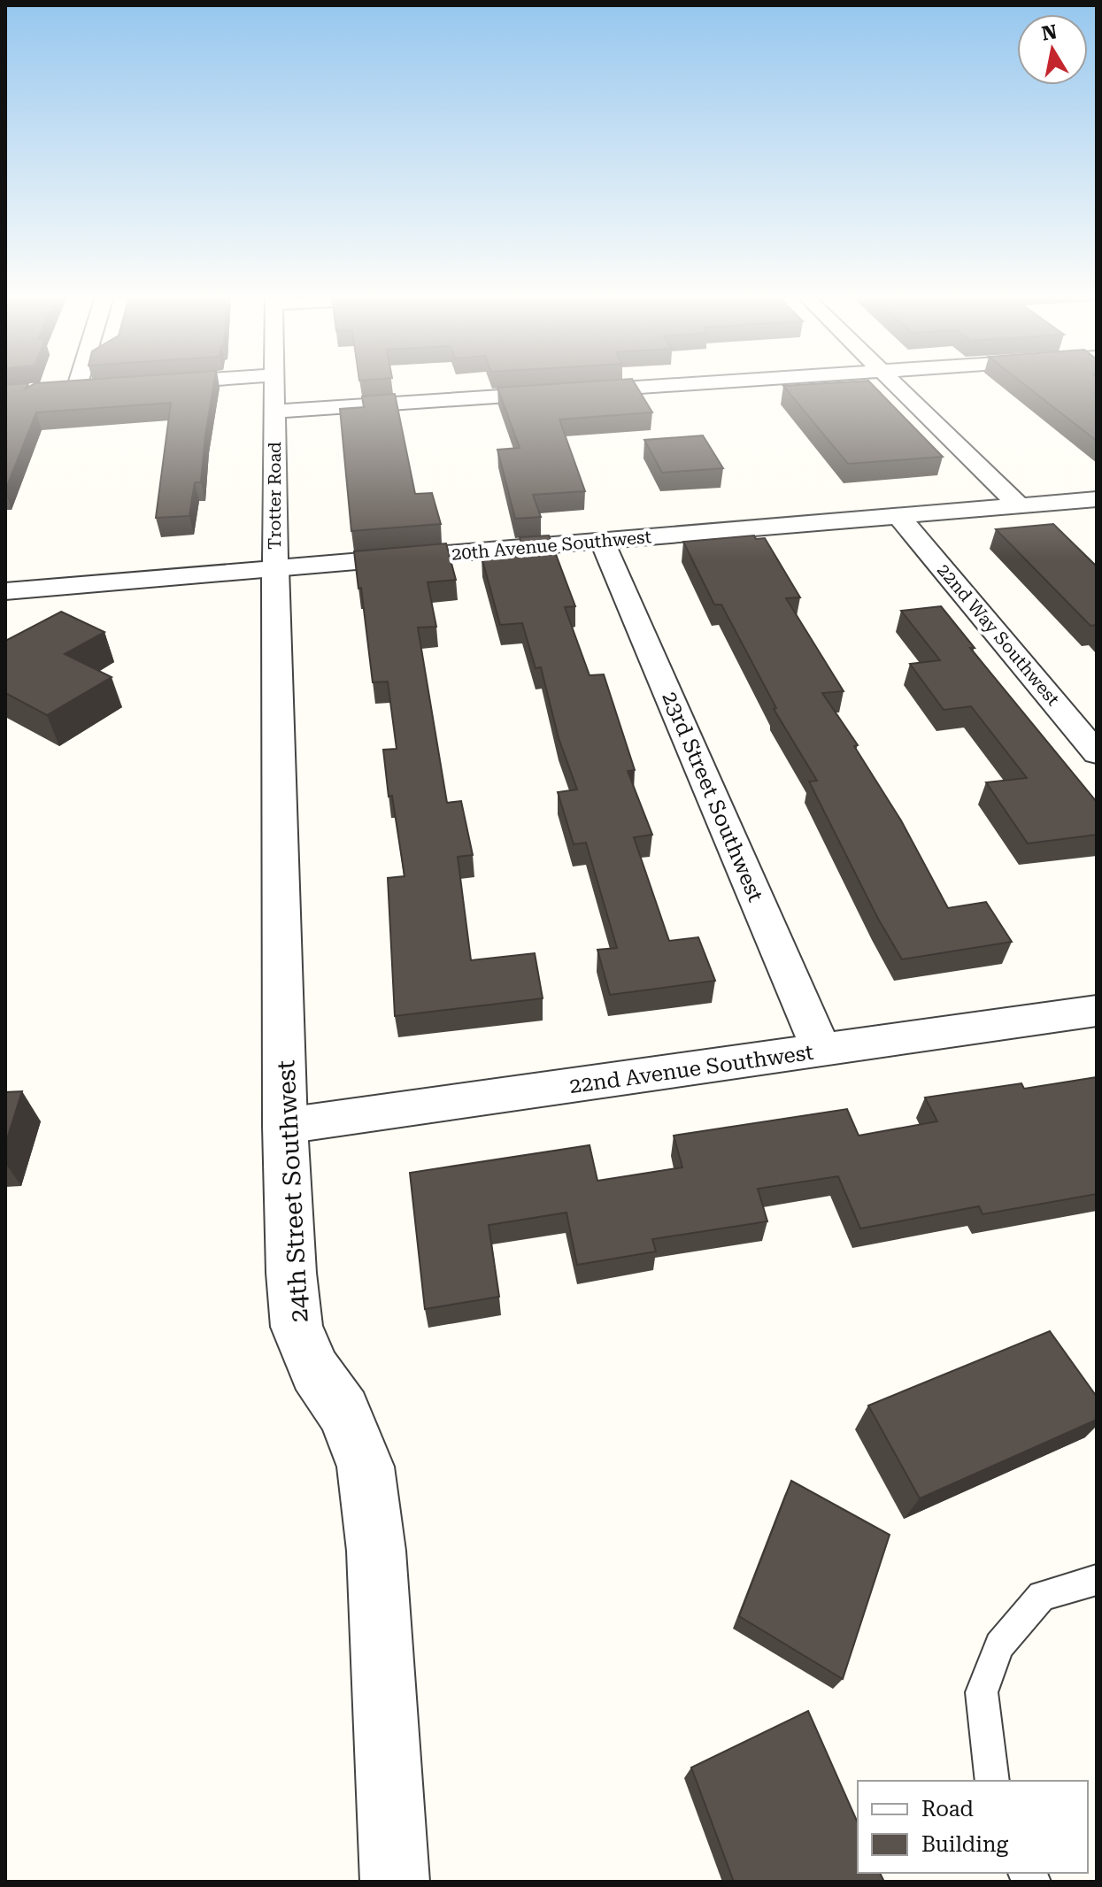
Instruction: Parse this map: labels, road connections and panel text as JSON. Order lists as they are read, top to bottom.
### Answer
{
  "streets": {
    "street": [
      "Trotter Road",
      "20th Avenue Southwest",
      "22nd Way Southwest",
      "23rd Street Southwest",
      "22nd Avenue Southwest",
      "24th Street Southwest"
    ]
  },
  "crossings": [
    ["Trotter Road", "20th Avenue Southwest"],
    ["Trotter Road", "24th Street Southwest"],
    ["20th Avenue Southwest", "22nd Way Southwest"],
    ["20th Avenue Southwest", "23rd Street Southwest"],
    ["20th Avenue Southwest", "24th Street Southwest"],
    ["23rd Street Southwest", "22nd Avenue Southwest"],
    ["22nd Avenue Southwest", "24th Street Southwest"]
  ],
  "legend": ["Road", "Building"],
  "north": "top"
}
